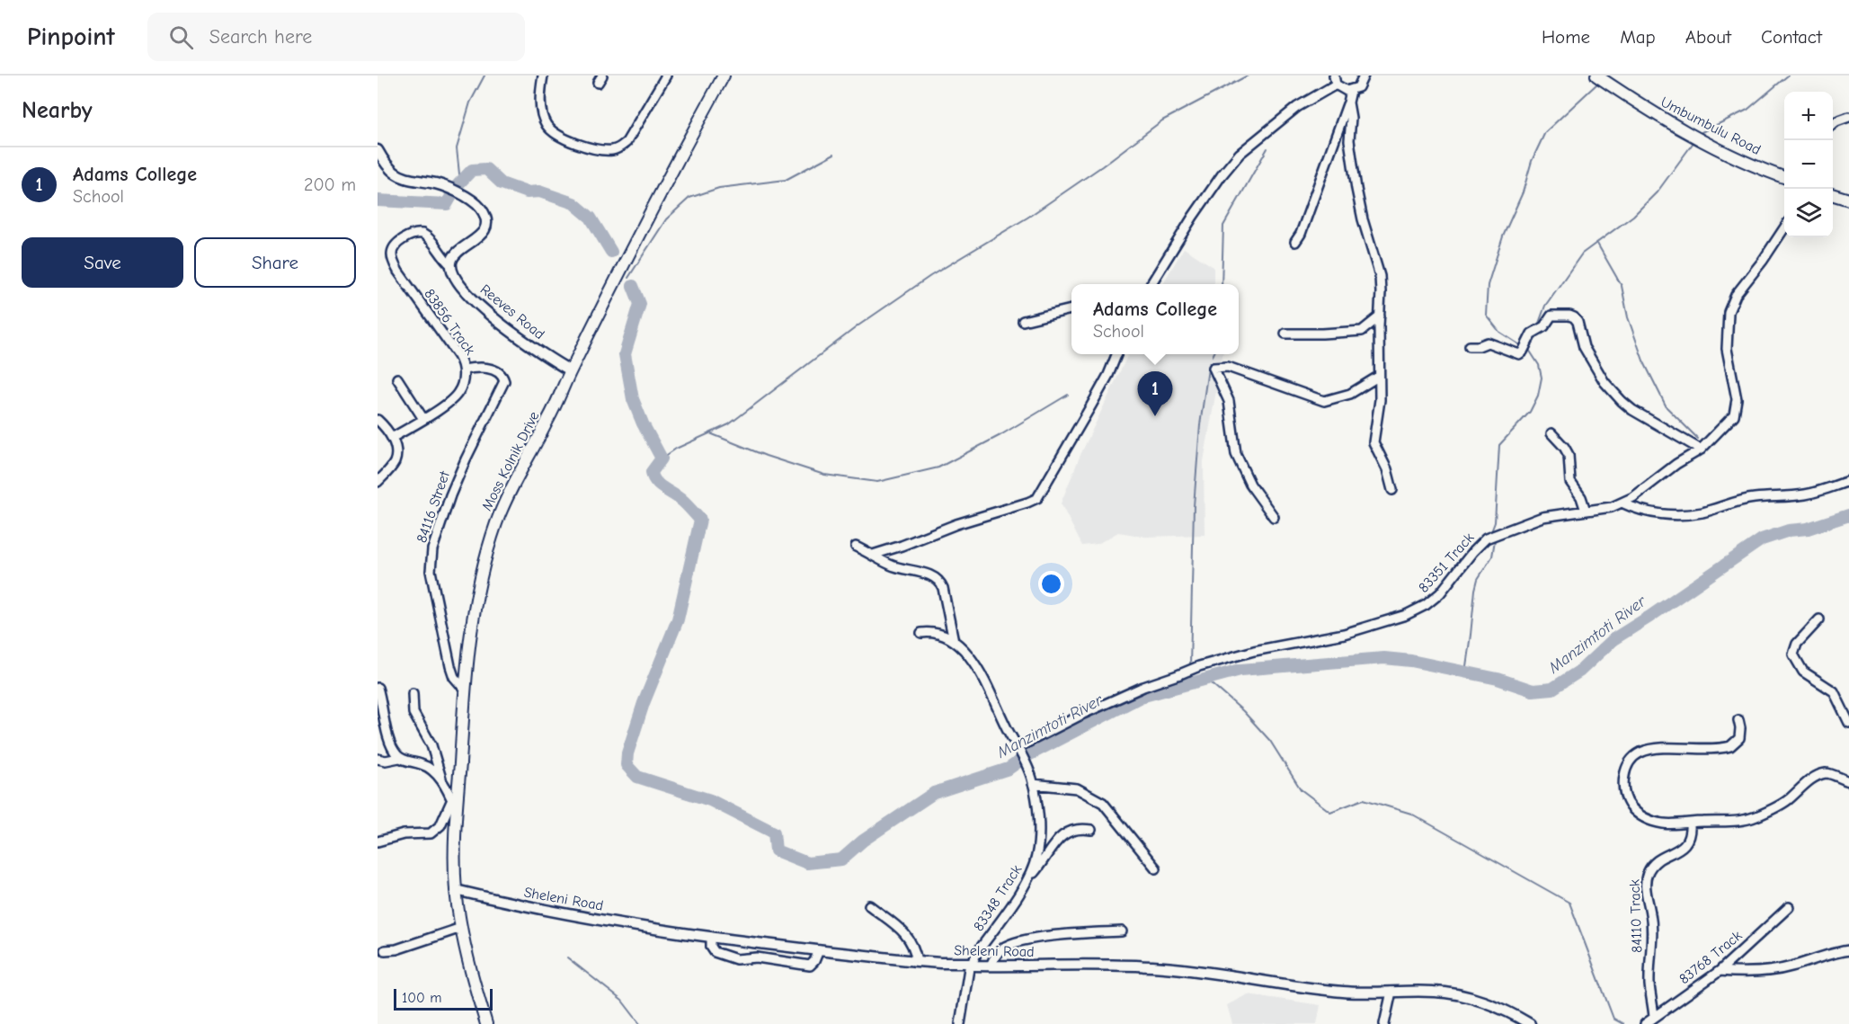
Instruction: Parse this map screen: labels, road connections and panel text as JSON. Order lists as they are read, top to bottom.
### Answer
{
  "streets": {
    "main road": ["Umbumbulu Road", "Moss Kolnik Drive"],
    "street": [
      "Reeves Road",
      "83856 Track",
      "84116 Street",
      "83351 Track",
      "83348 Track",
      "Sheleni Road",
      "84110 Track",
      "83768 Track"
    ]
  },
  "crossings": [
    ["Reeves Road", "83856 Track"],
    ["Reeves Road", "Moss Kolnik Drive"],
    ["83856 Track", "84116 Street"],
    ["Moss Kolnik Drive", "84116 Street"],
    ["Moss Kolnik Drive", "Sheleni Road"],
    ["83351 Track", "83348 Track"],
    ["83348 Track", "Sheleni Road"],
    ["84110 Track", "83768 Track"]
  ],
  "water": ["Manzimtoti River"],
  "scale_bar": "100 m",
  "page": {
    "header": "Pinpoint",
    "search": "Search here",
    "nav": [
      "Home",
      "Map",
      "About",
      "Contact"
    ],
    "heading": "Nearby",
    "map_buttons": ["+", "−"],
    "list": [
      {
        "mark": "1",
        "name": "Adams College",
        "note": "School",
        "value": "200 m"
      }
    ],
    "buttons": ["Save", "Share"],
    "popup": ["Adams College", "School"],
    "pins": "1",
    "scale": "100 m"
  }
}
